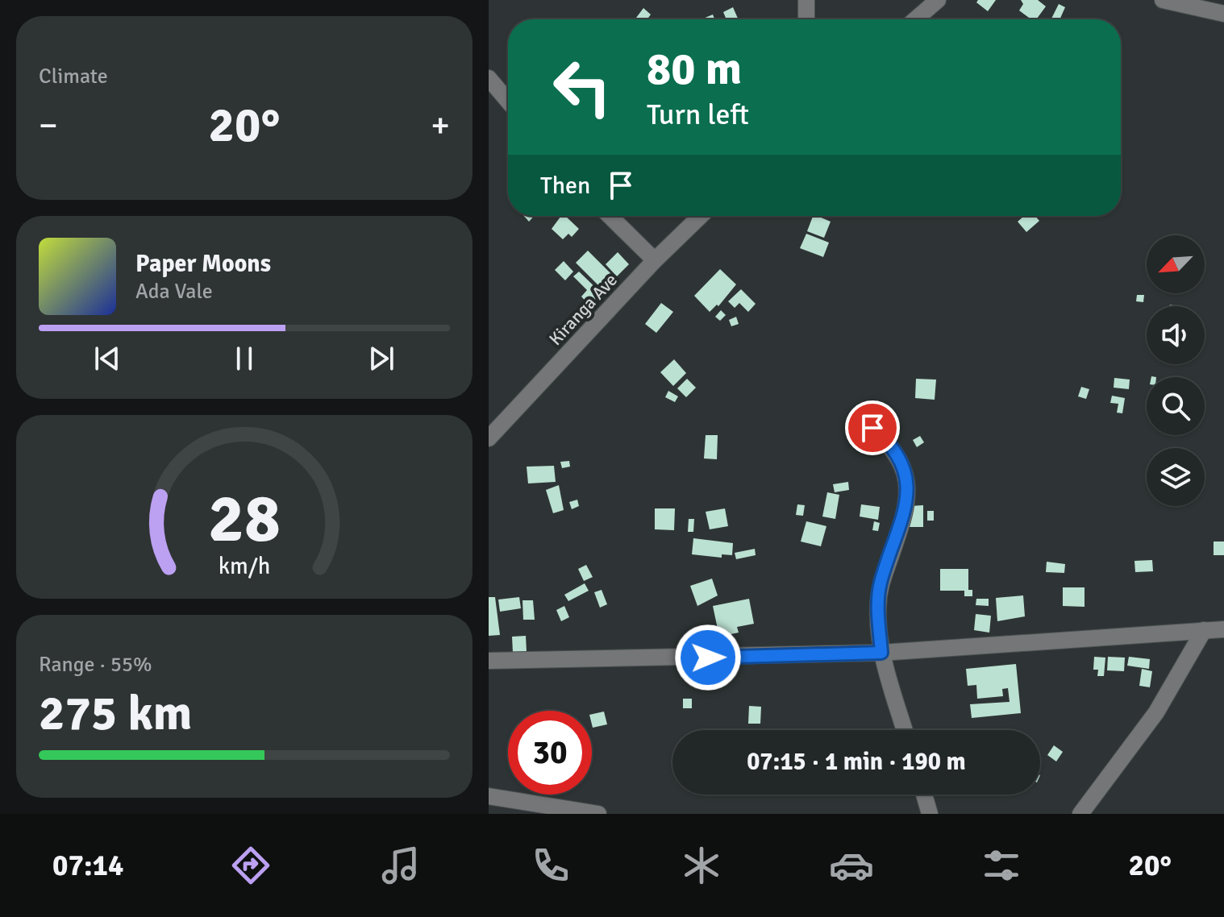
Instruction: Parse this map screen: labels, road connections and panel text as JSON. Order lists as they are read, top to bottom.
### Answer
{
  "streets": {
    "street": ["Kiranga Ave"]
  },
  "north": "bottom left",
  "page": {
    "tile": [
      "Climate",
      ["Range · 55%", "275 km"]
    ],
    "turn": ["80 m", "Turn left"],
    "heat": ["−", "20°", "+"],
    "then": "Then",
    "song": ["Paper Moons", "Ada Vale"],
    "limit": "30",
    "trip": "07:15 · 1 min · 190 m",
    "tabs": ["07:14", "20°"],
    "gauge": ["28", "km/h"]
  }
}
